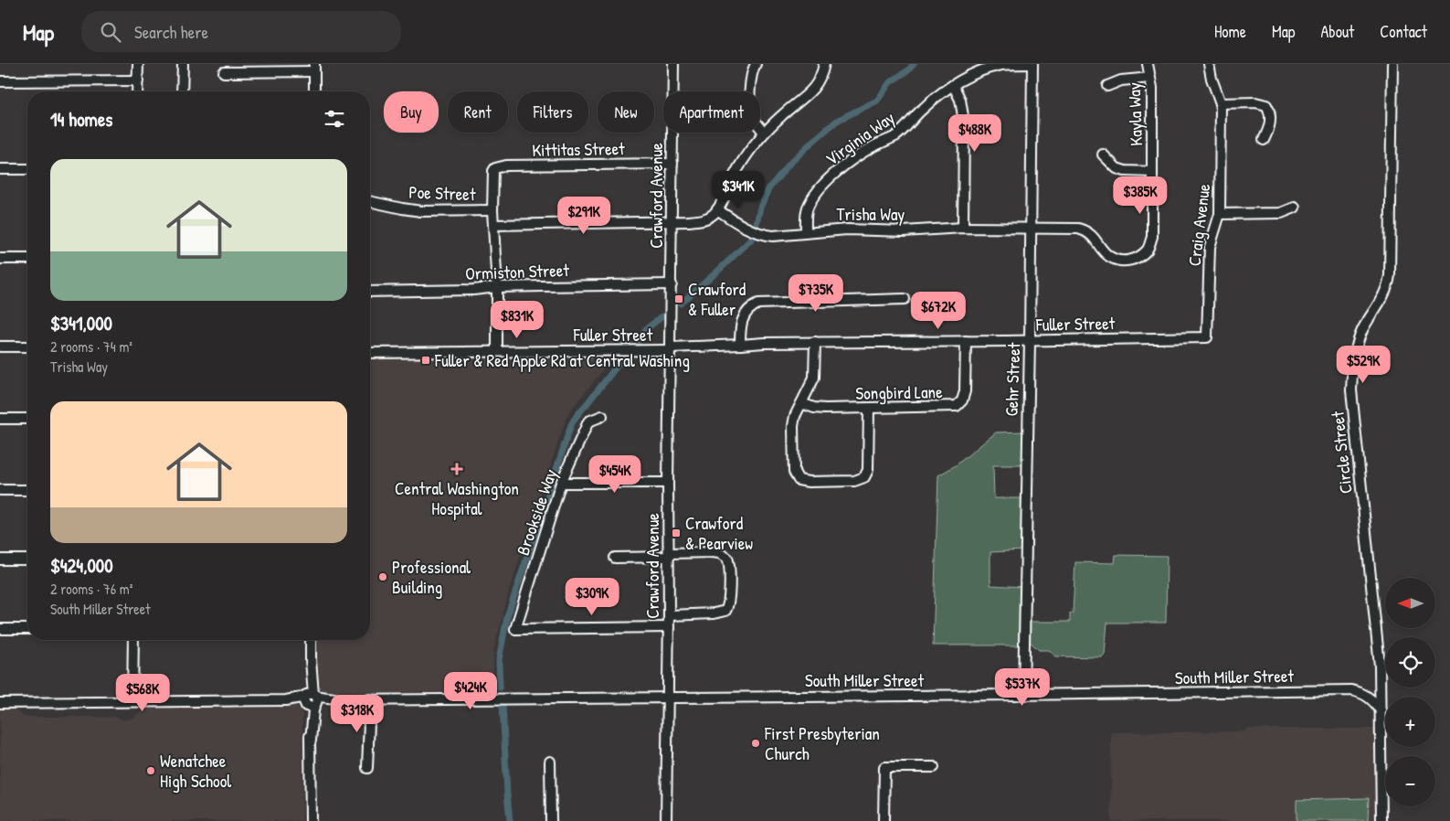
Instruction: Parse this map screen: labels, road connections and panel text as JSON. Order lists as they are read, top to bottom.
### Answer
{
  "streets": {
    "street": [
      "Kayla Way",
      "Virginia Way",
      "Kittitas Street",
      "Poe Street",
      "Crawford Avenue",
      "Trisha Way",
      "Craig Avenue",
      "Ormiston Street",
      "Fuller Street",
      "Gehr Street",
      "Songbird Lane",
      "Circle Street",
      "Brookside Way",
      "South Miller Street"
    ]
  },
  "crossings": [
    ["Kayla Way", "Trisha Way"],
    ["Kayla Way", "Gehr Street"],
    ["Virginia Way", "Trisha Way"],
    ["Virginia Way", "Gehr Street"],
    ["Kittitas Street", "Poe Street"],
    ["Kittitas Street", "Crawford Avenue"],
    ["Crawford Avenue", "Ormiston Street"],
    ["Crawford Avenue", "Fuller Street"],
    ["Crawford Avenue", "Brookside Way"],
    ["Crawford Avenue", "South Miller Street"],
    ["Trisha Way", "Gehr Street"],
    ["Craig Avenue", "Fuller Street"],
    ["Fuller Street", "Gehr Street"],
    ["Fuller Street", "Songbird Lane"],
    ["Gehr Street", "South Miller Street"]
  ],
  "places": {
    "transit": ["Crawford & Fuller", "Fuller & Red Apple Rd at Central Washing", "Crawford & Pearview"],
    "health": ["Central Washington Hospital"],
    "other": ["Professional Building", "First Presbyterian Church", "Wenatchee High School"]
  },
  "north": "left",
  "page": {
    "header": "Map",
    "search": "Search here",
    "nav": [
      "Home",
      "Map",
      "About",
      "Contact"
    ],
    "chip": [
      "Buy",
      "Rent",
      "Filters",
      "New",
      "Apartment"
    ],
    "heading": "14 homes",
    "price": [
      "$488K",
      "$341K",
      "$385K",
      "$291K",
      "$735K",
      "$672K",
      "$831K",
      "$529K",
      "$454K",
      "$309K",
      "$537K",
      "$424K",
      "$568K",
      "$318K"
    ],
    "list": [
      {
        "name": "$341,000",
        "note": "2 rooms · 74 m² · Trisha Way"
      },
      {
        "name": "$424,000",
        "note": "2 rooms · 76 m² · South Miller Street"
      }
    ],
    "map_buttons": ["+", "−"]
  }
}
